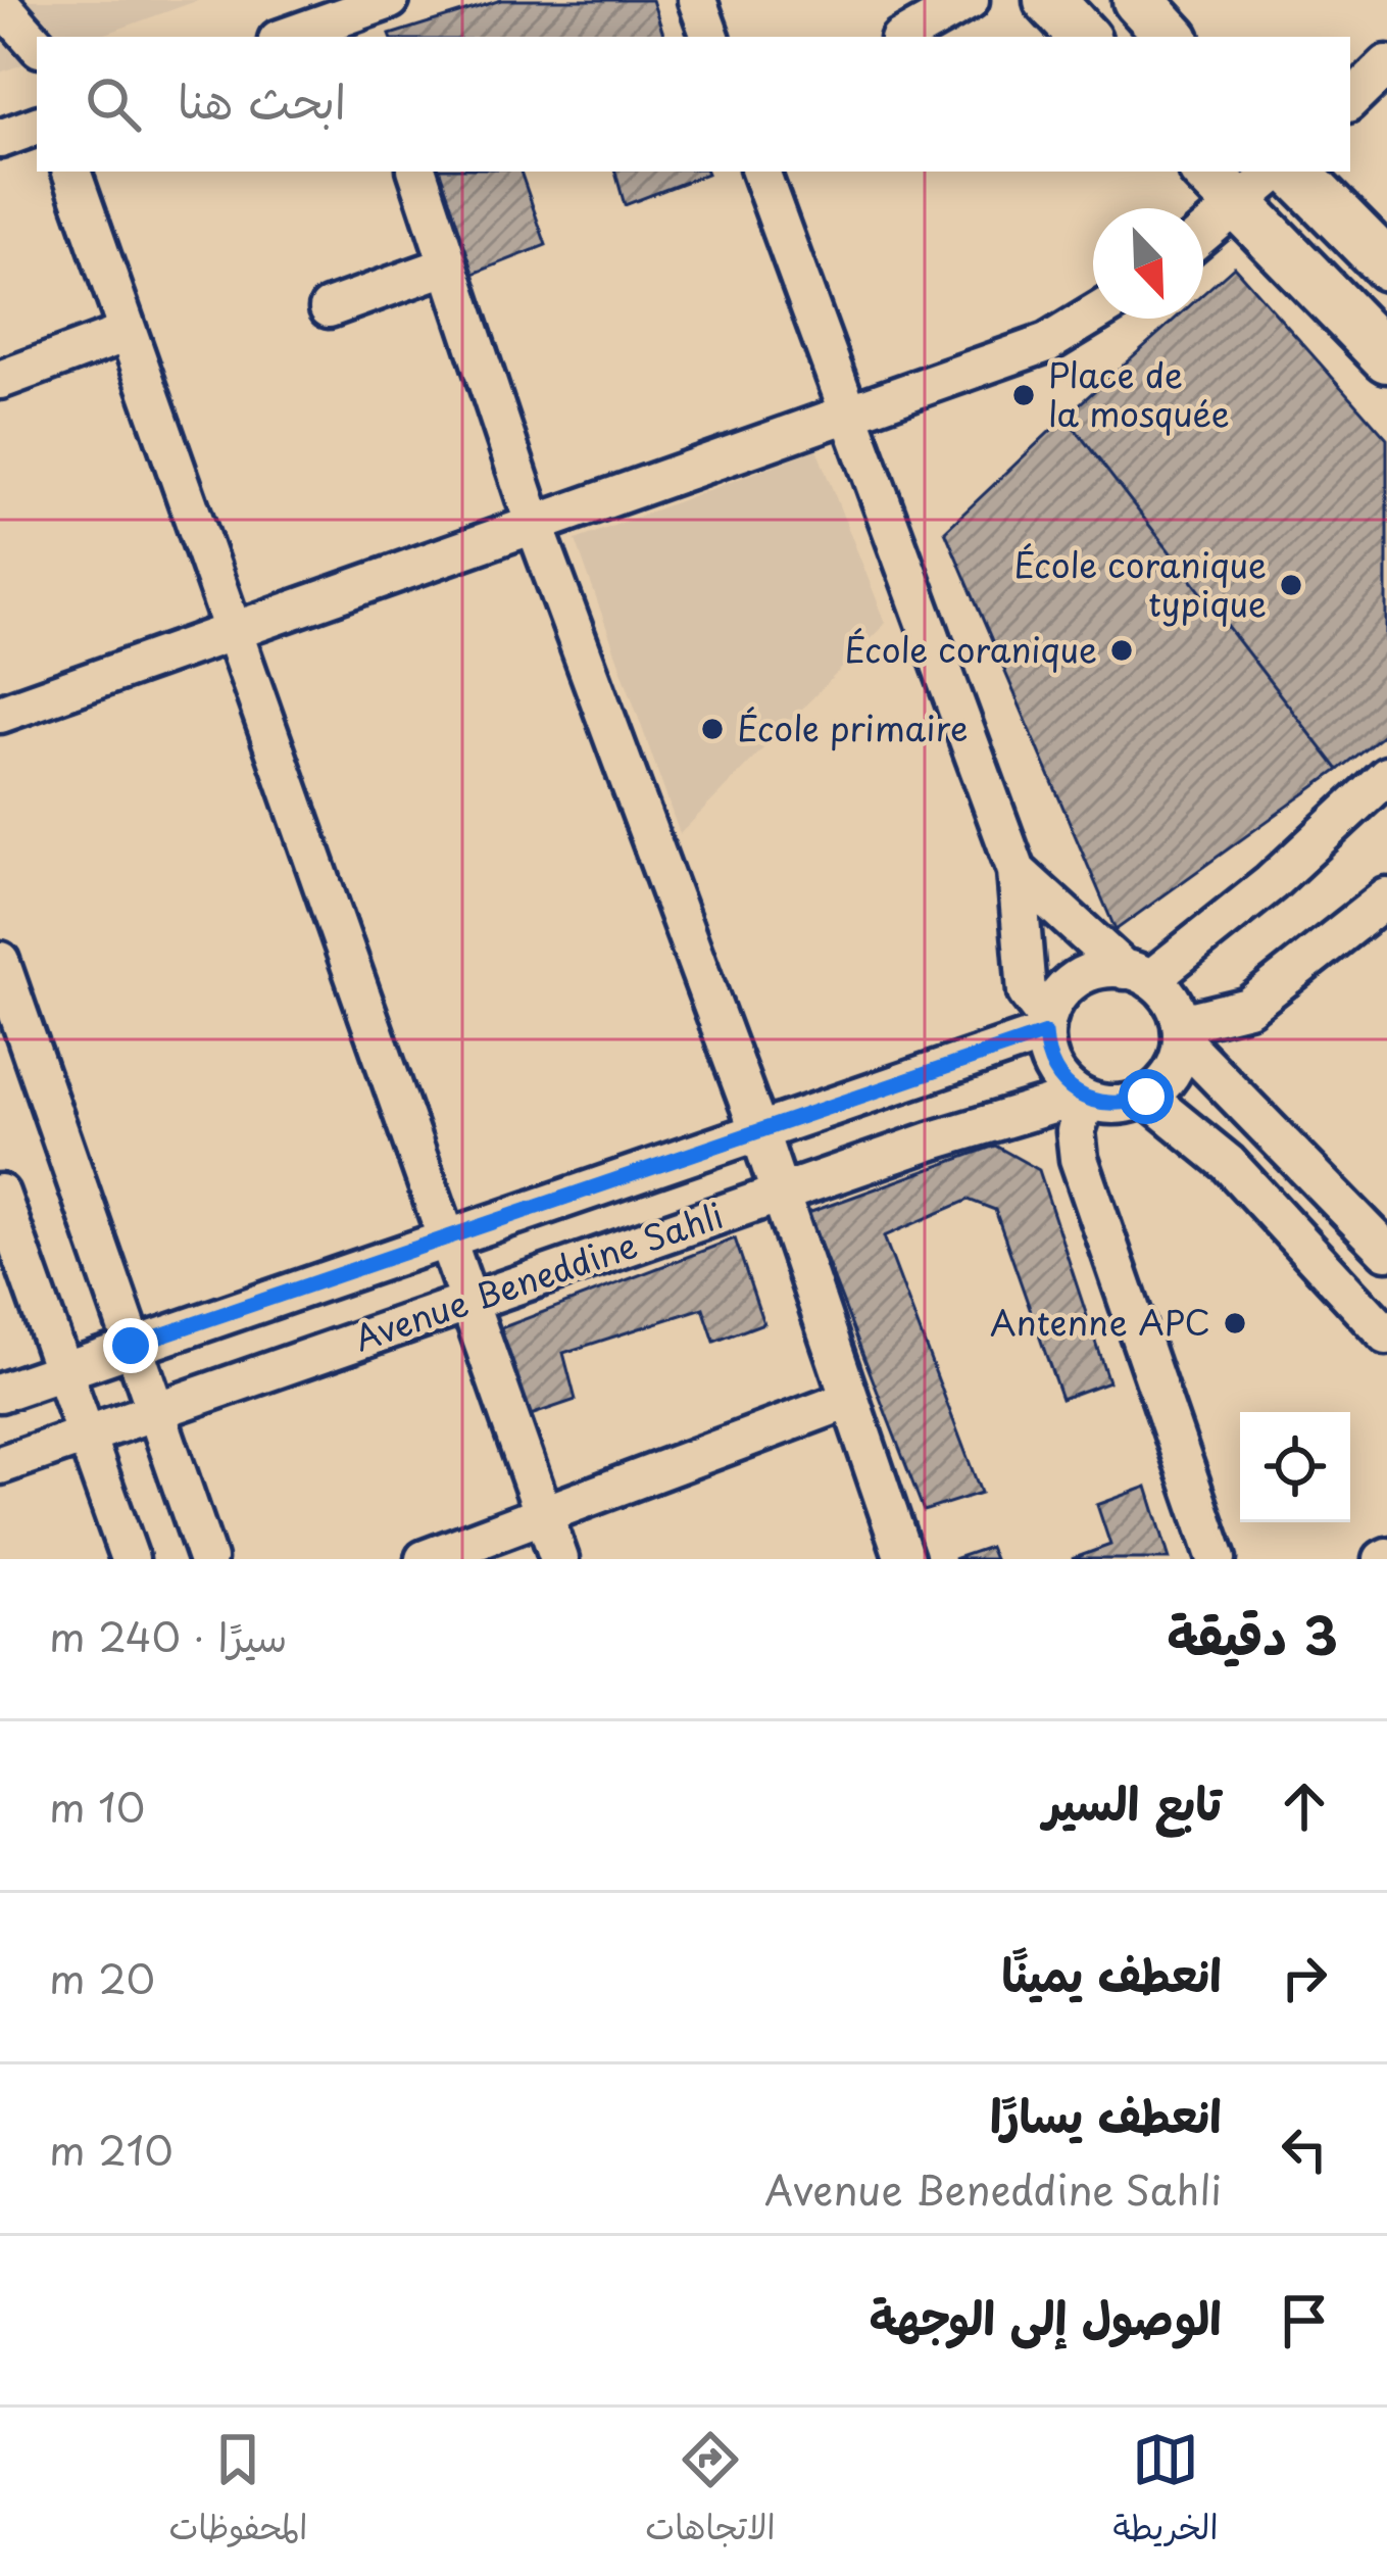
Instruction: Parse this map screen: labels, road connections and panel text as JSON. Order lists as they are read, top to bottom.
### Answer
{
  "streets": {
    "street": ["Avenue Beneddine Sahli"]
  },
  "places": [
    "Place de la mosquée",
    "École coranique typique",
    "École coranique",
    "École primaire",
    "Antenne APC"
  ],
  "north": "bottom right",
  "page": {
    "search": "ابحث هنا",
    "heading": ["3 دقيقة", "سيرًا · 240 m"],
    "list": [
      ["تابع السير", "10 m"],
      ["انعطف يمينًا", "20 m"],
      ["انعطف يسارًا", "Avenue Beneddine Sahli", "210 m"],
      "الوصول إلى الوجهة"
    ],
    "nav": ["الخريطة", "الاتجاهات", "المحفوظات"]
  }
}
